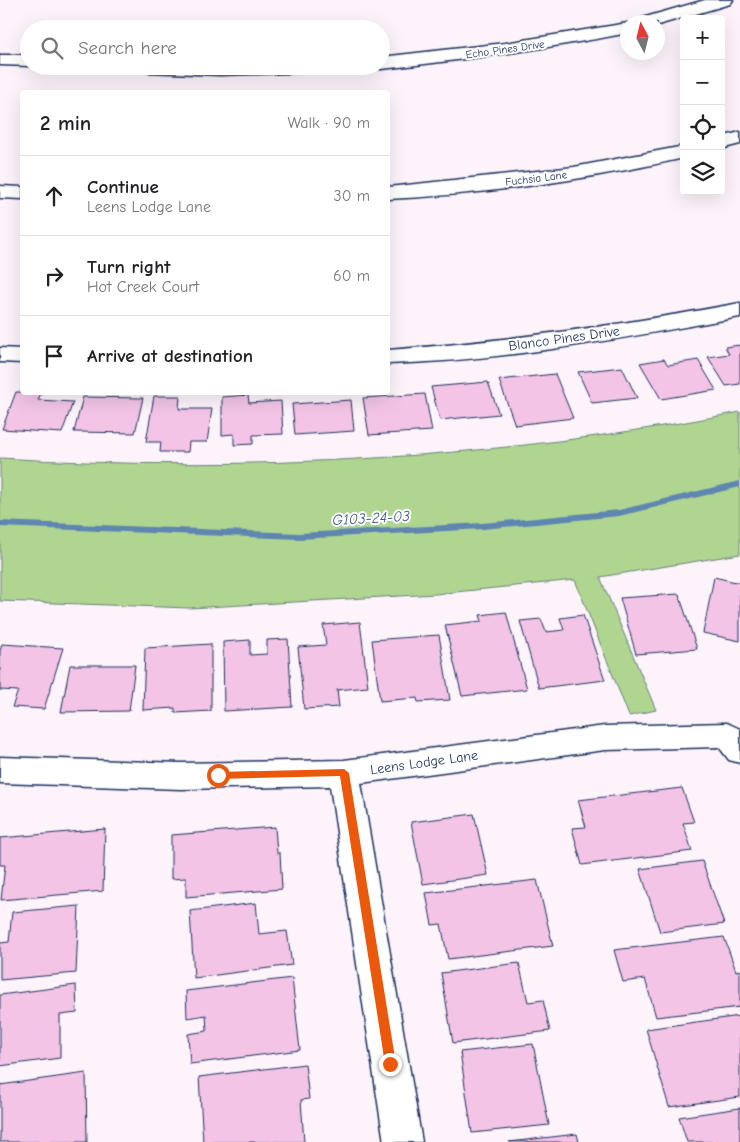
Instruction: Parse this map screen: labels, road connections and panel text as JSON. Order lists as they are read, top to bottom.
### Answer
{
  "streets": {
    "street": [
      "Echo Pines Drive",
      "Fuchsia Lane",
      "Blanco Pines Drive",
      "Leens Lodge Lane"
    ]
  },
  "water": ["G103-24-03"],
  "north": "top",
  "page": {
    "map_buttons": ["+", "−"],
    "search": "Search here",
    "heading": ["2 min", "Walk · 90 m"],
    "list": [
      ["Continue", "Leens Lodge Lane", "30 m"],
      ["Turn right", "Hot Creek Court", "60 m"],
      "Arrive at destination"
    ]
  }
}
